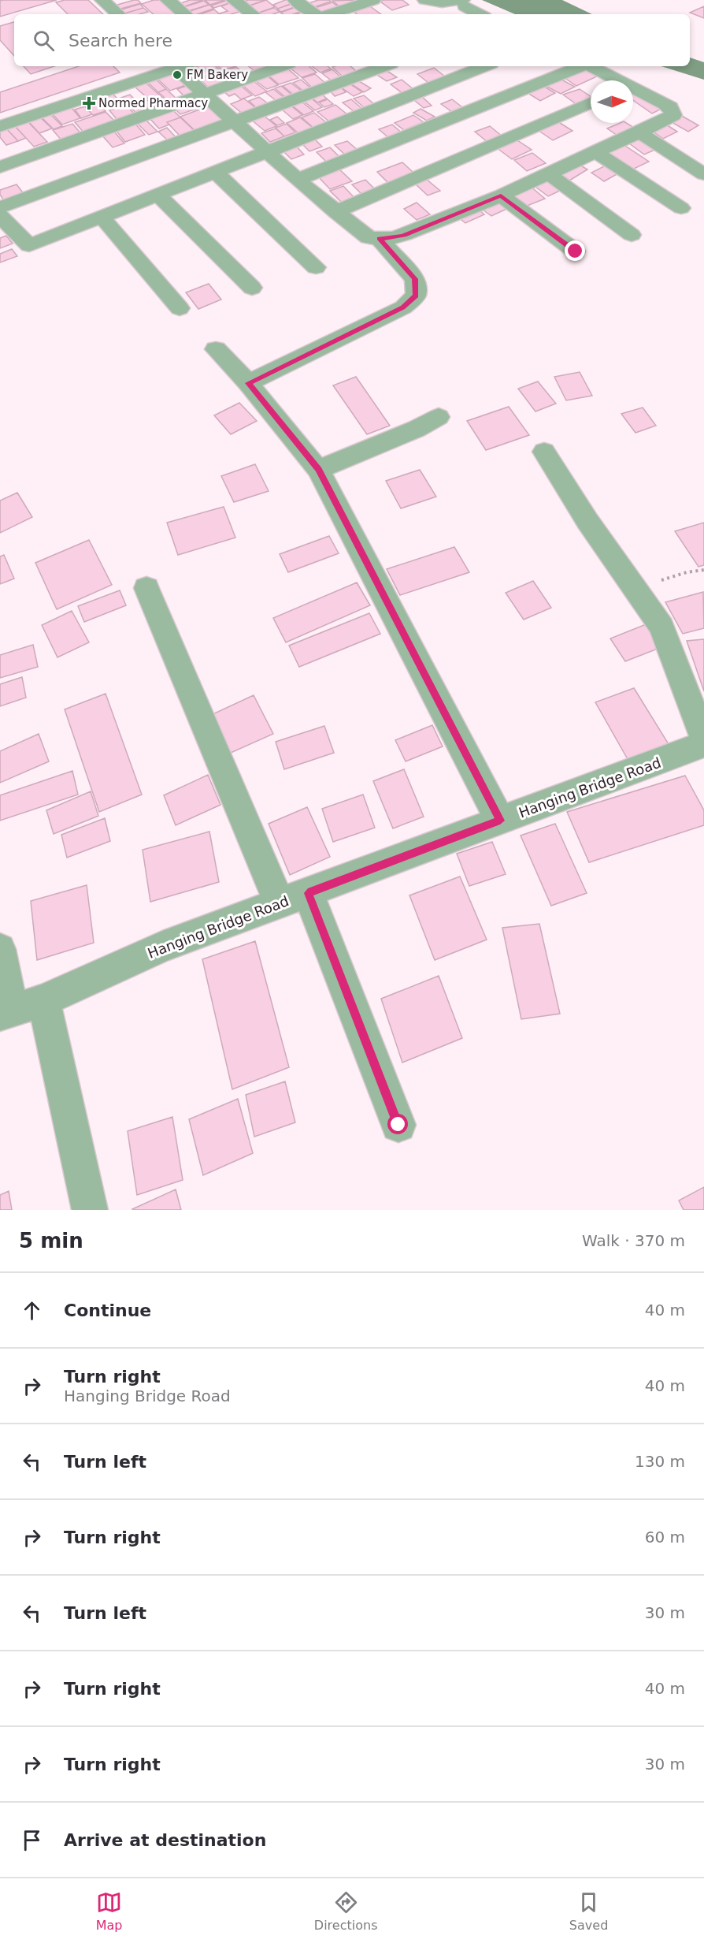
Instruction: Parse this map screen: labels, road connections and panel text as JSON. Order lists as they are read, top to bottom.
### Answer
{
  "streets": {
    "street": ["Hanging Bridge Road"]
  },
  "places": {
    "other": ["FM Bakery"],
    "health": ["Normed Pharmacy"]
  },
  "north": "right",
  "page": {
    "search": "Search here",
    "heading": ["5 min", "Walk · 370 m"],
    "list": [
      ["Continue", "40 m"],
      ["Turn right", "Hanging Bridge Road", "40 m"],
      ["Turn left", "130 m"],
      ["Turn right", "60 m"],
      ["Turn left", "30 m"],
      ["Turn right", "40 m"],
      ["Turn right", "30 m"],
      "Arrive at destination"
    ],
    "nav": ["Map", "Directions", "Saved"]
  }
}
